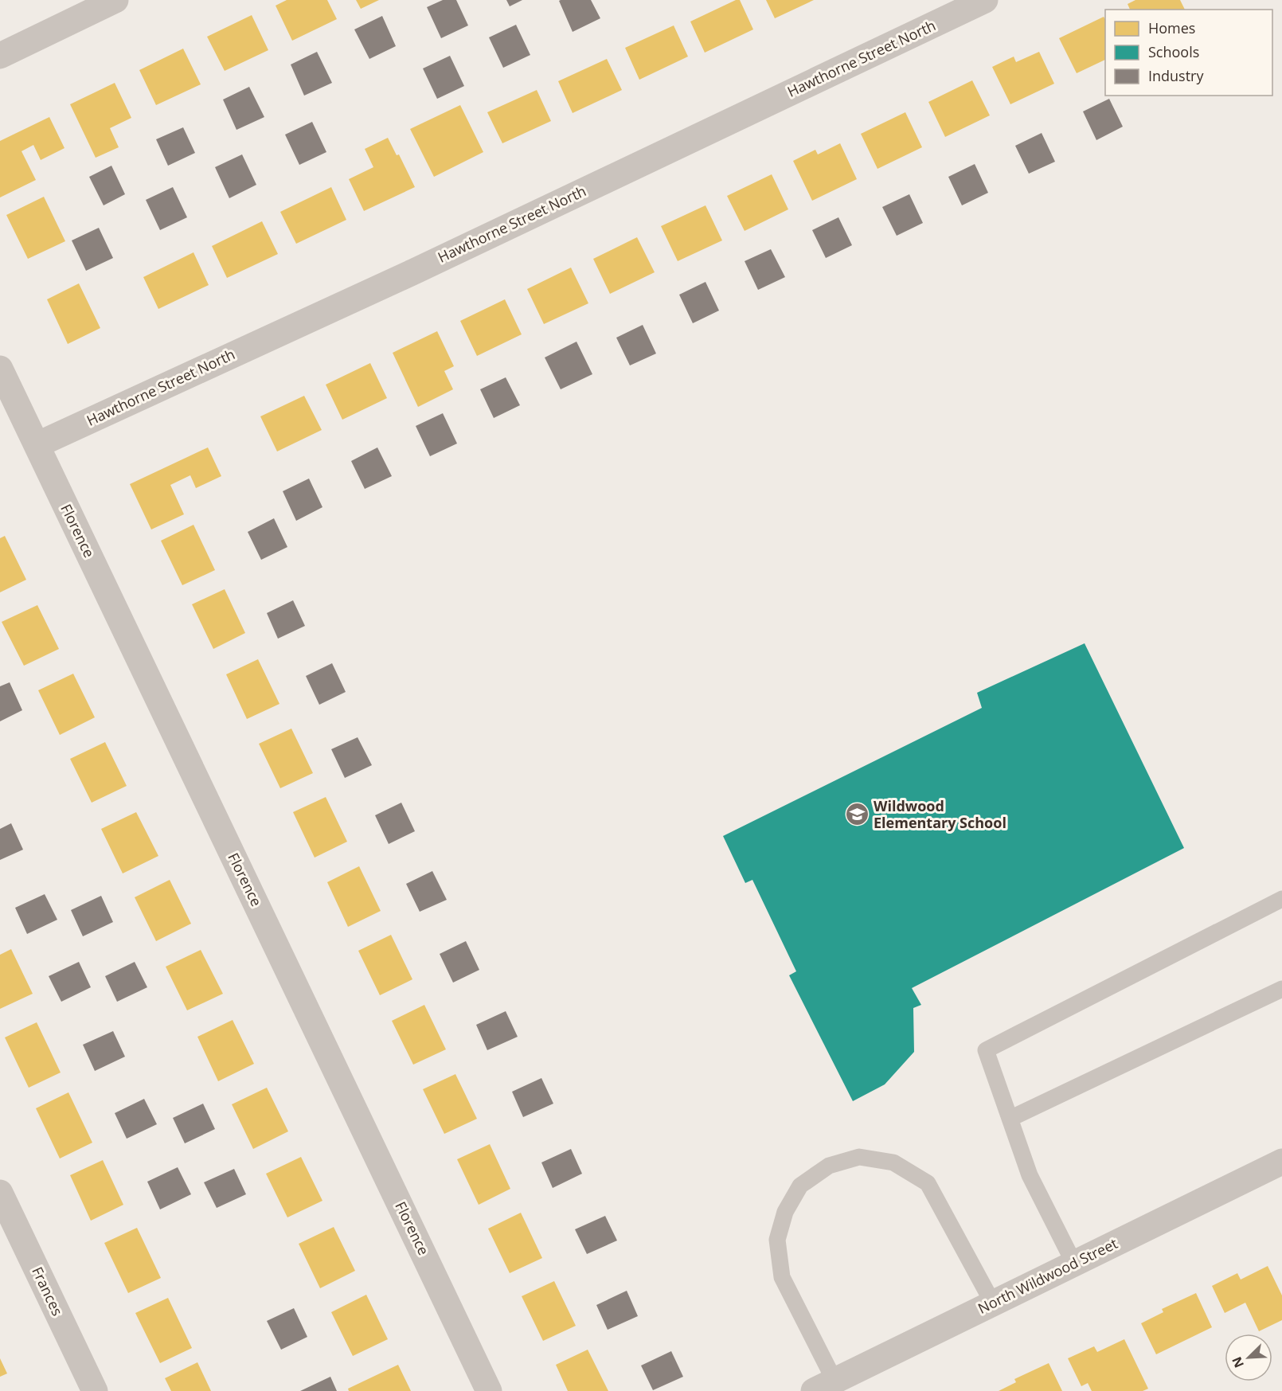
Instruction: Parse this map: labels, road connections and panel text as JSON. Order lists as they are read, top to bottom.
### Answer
{
  "streets": {
    "street": [
      "Hawthorne Street North",
      "Florence",
      "North Wildwood Street",
      "Frances"
    ]
  },
  "crossings": [
    ["Hawthorne Street North", "Florence"]
  ],
  "places": {
    "school or university": ["Wildwood Elementary School"]
  },
  "legend": ["Homes", "Schools", "Industry"],
  "north": "bottom left"
}
